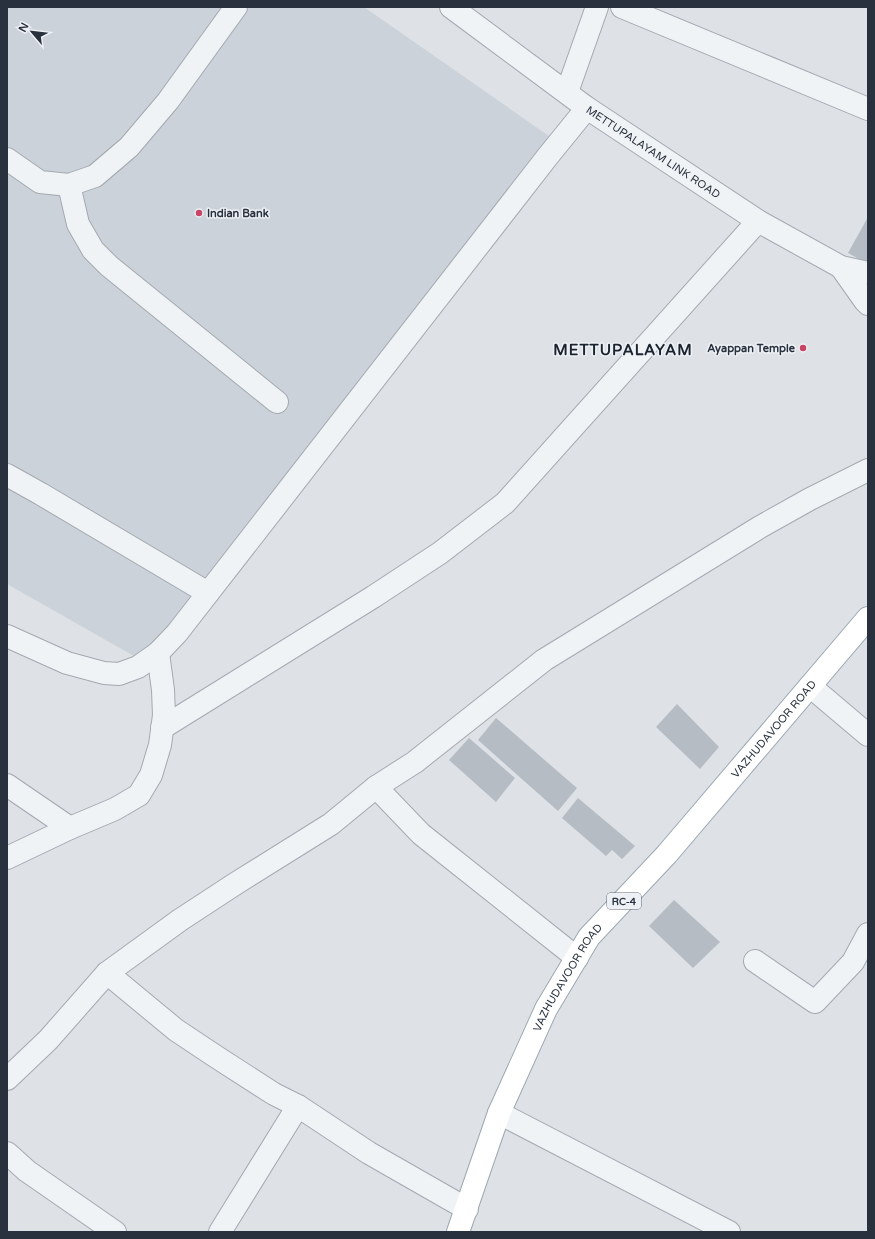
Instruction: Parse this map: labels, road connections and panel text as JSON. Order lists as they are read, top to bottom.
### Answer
{
  "streets": {
    "main road": ["VAZHUDAVOOR ROAD", "RC-4"],
    "street": ["METTUPALAYAM LINK ROAD"]
  },
  "districts": ["METTUPALAYAM"],
  "places": ["Indian Bank", "Ayappan Temple"],
  "north": "top left"
}
